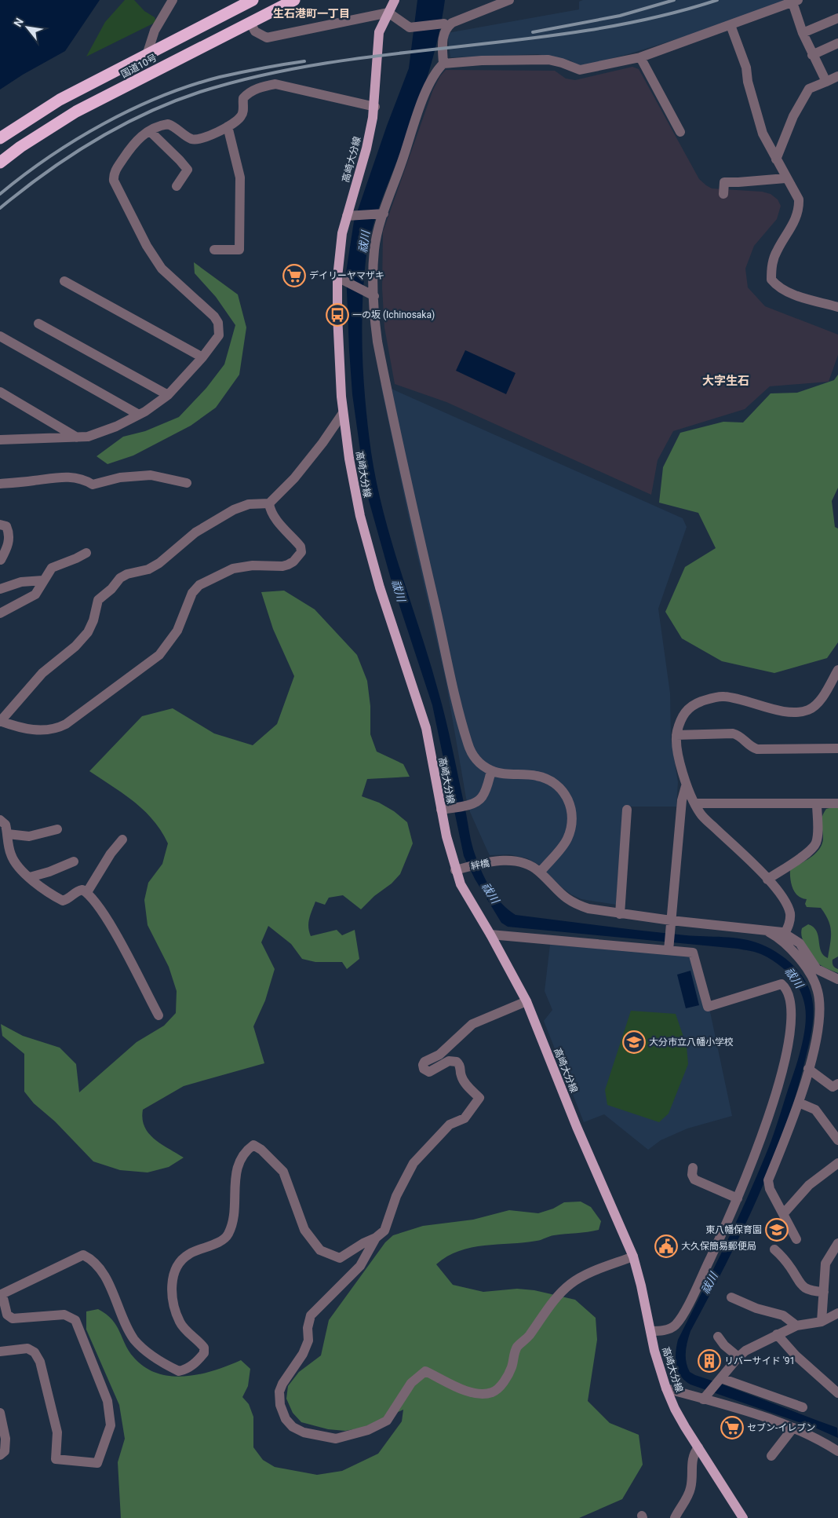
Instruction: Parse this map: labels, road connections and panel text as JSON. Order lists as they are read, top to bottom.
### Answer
{
  "streets": {
    "highway": ["国道10号"],
    "main road": ["高崎大分線"],
    "street": ["絆橋"]
  },
  "crossings": [
    ["高崎大分線", "絆橋"]
  ],
  "districts": ["生石港町一丁目", "大字生石"],
  "water": ["祓川"],
  "places": {
    "supermarket": ["デイリーヤマザキ", "セブン-イレブン"],
    "bus stop": ["一の坂 (Ichinosaka)"],
    "school or university": ["大分市立八幡小学校", "東八幡保育園"],
    "public building": ["大久保簡易郵便局"],
    "building": ["リバーサイド '91"]
  },
  "north": "top left"
}
